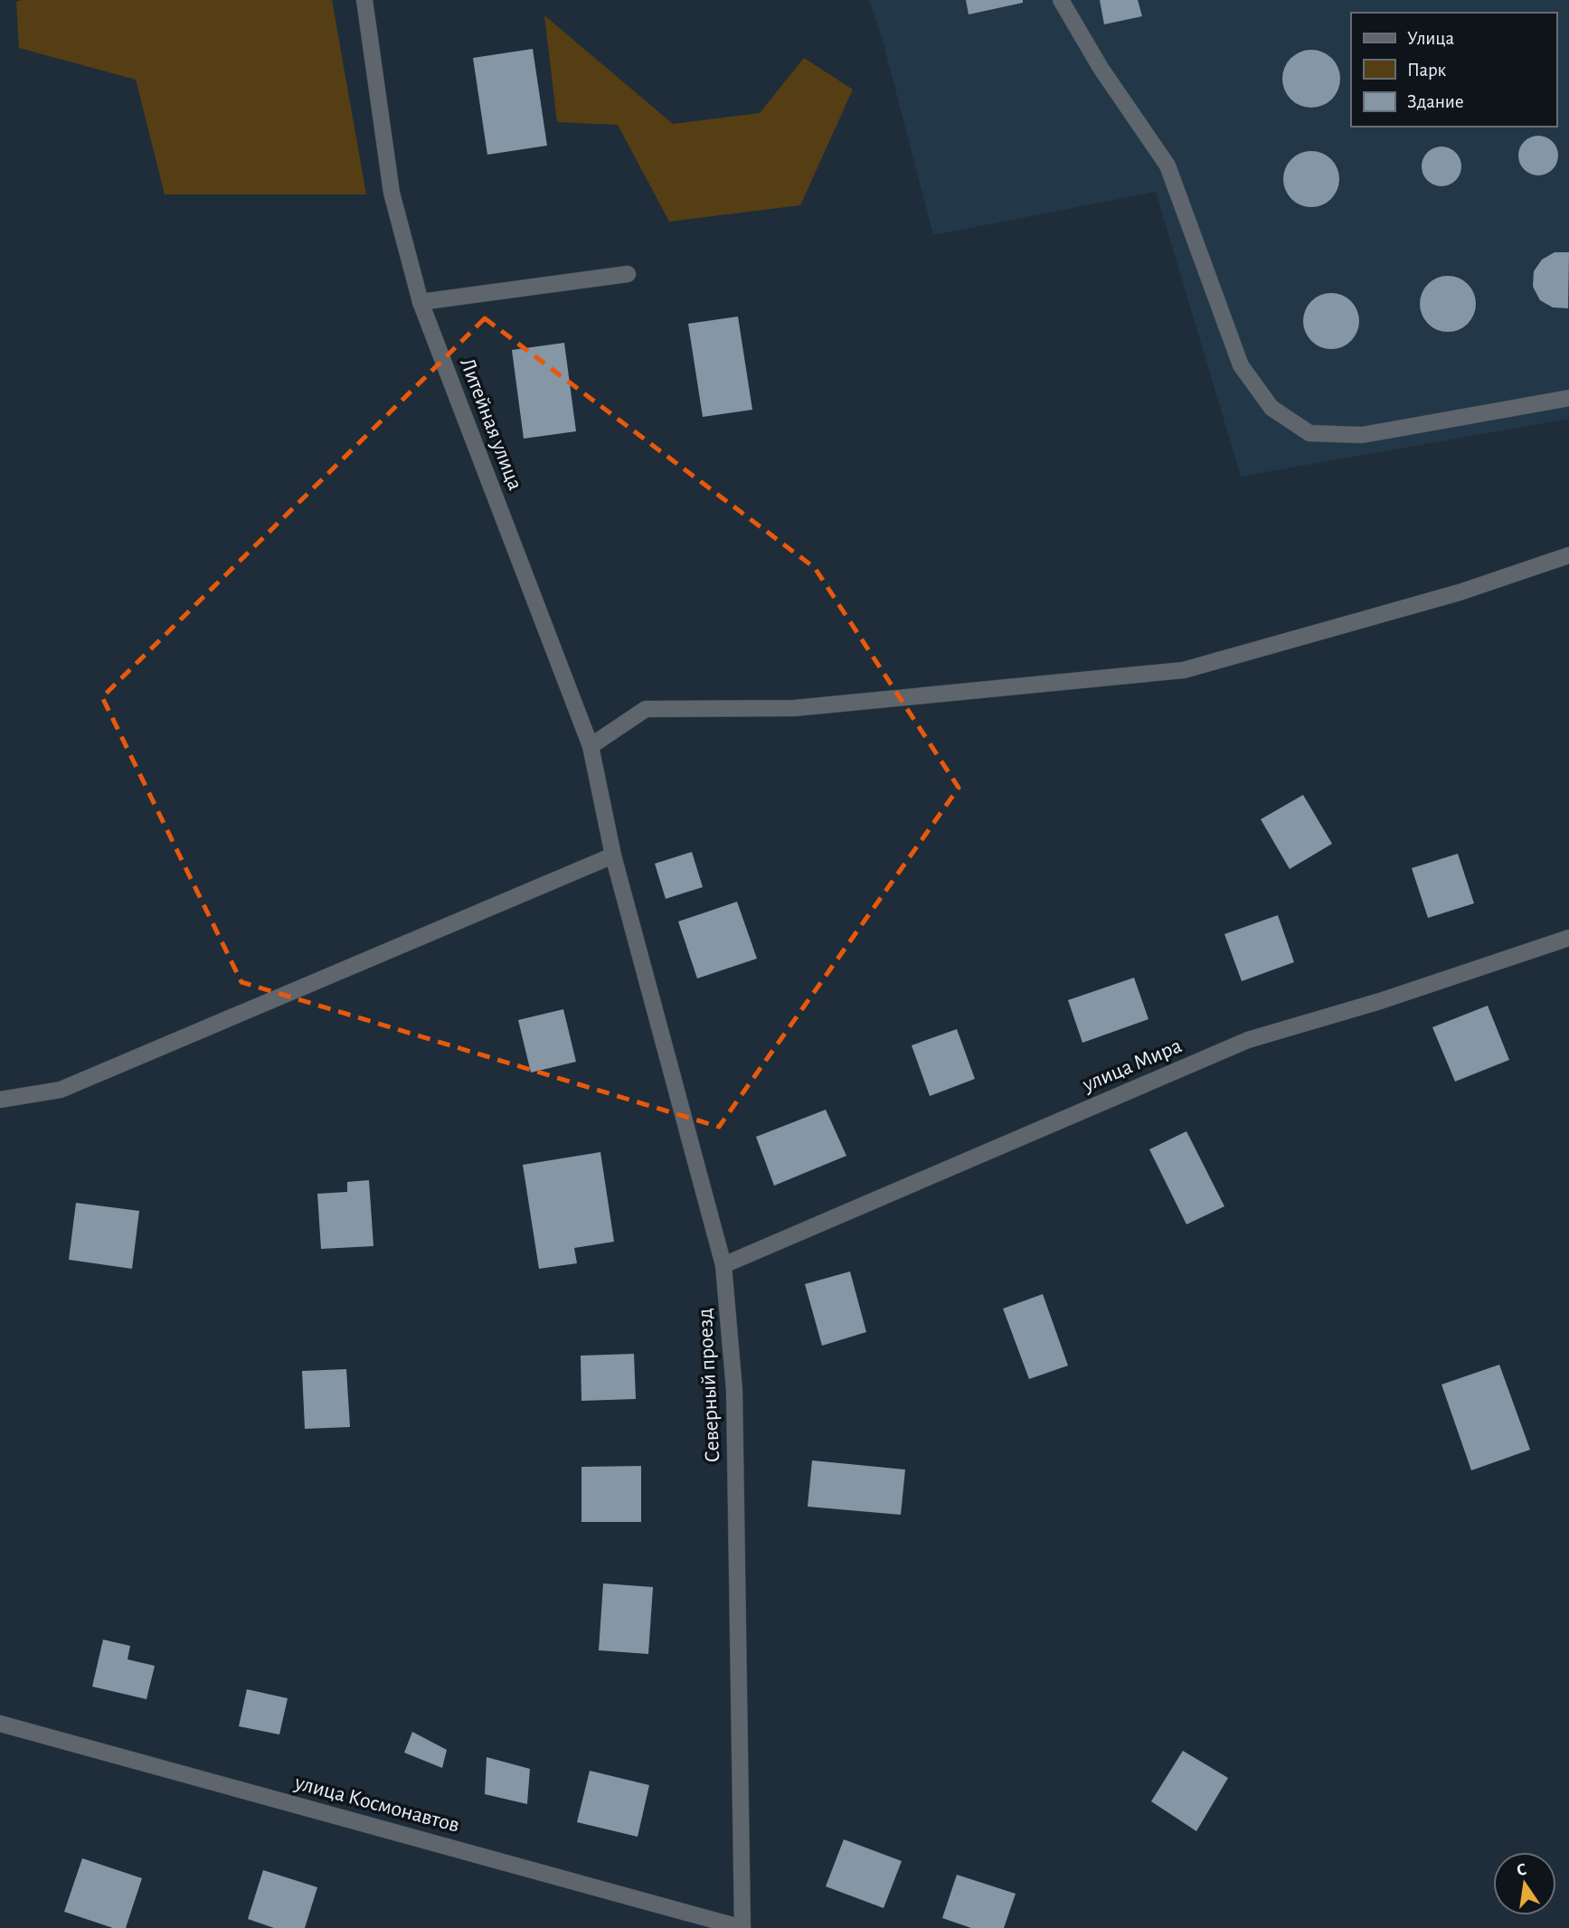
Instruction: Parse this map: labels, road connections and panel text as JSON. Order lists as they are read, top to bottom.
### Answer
{
  "streets": {
    "street": [
      "Литейная улица",
      "улица Мира",
      "Северный проезд",
      "улица Космонавтов"
    ]
  },
  "crossings": [
    ["Литейная улица", "Северный проезд"],
    ["улица Мира", "Северный проезд"],
    ["Северный проезд", "улица Космонавтов"]
  ],
  "legend": ["Улица", "Парк", "Здание"],
  "north": "top"
}
